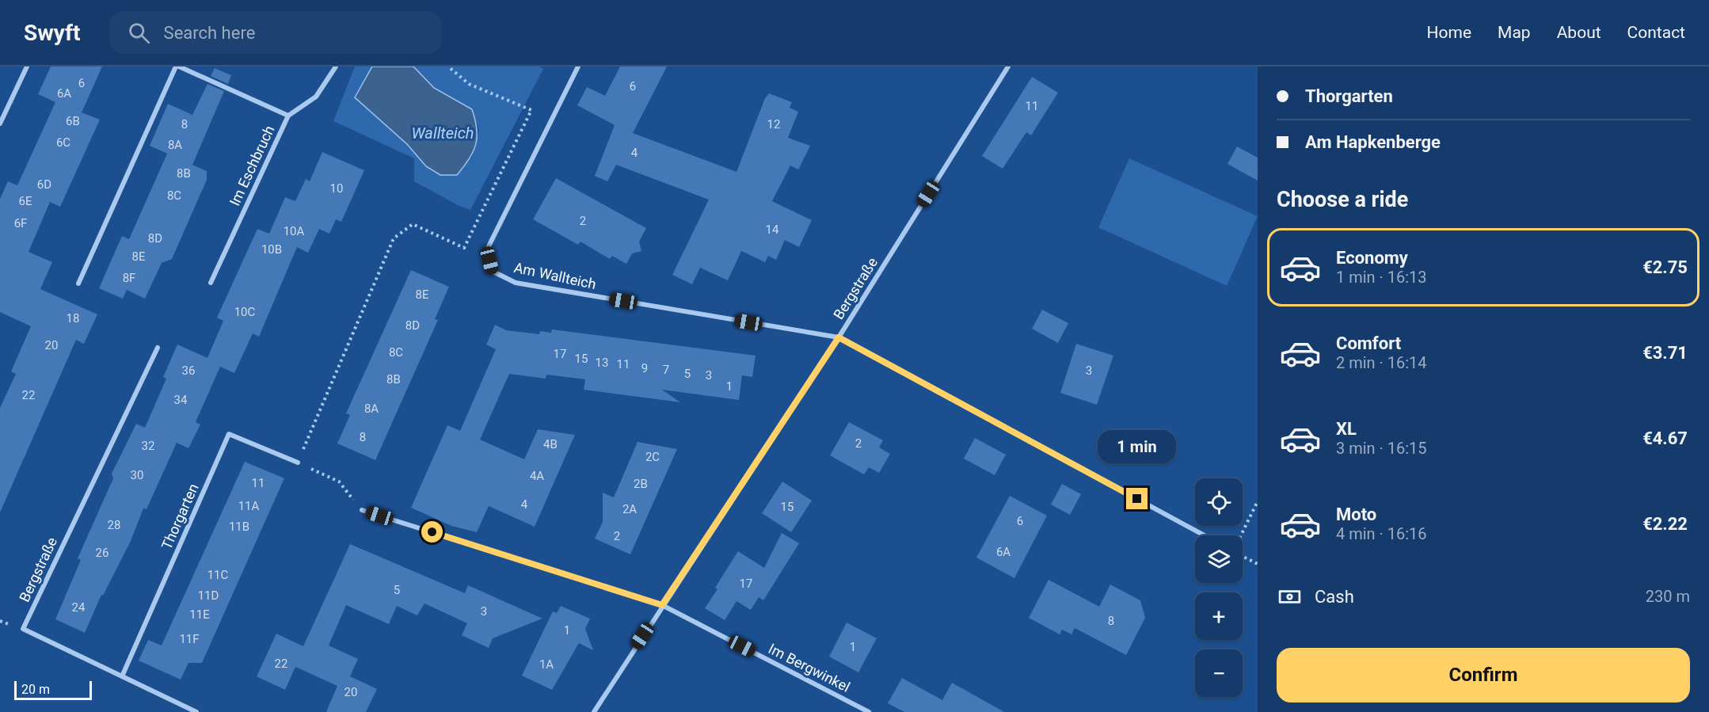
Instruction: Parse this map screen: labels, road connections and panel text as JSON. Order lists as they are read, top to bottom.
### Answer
{
  "streets": {
    "street": [
      "Im Eschbruch",
      "Am Wallteich",
      "Bergstraße",
      "Thorgarten",
      "Im Bergwinkel"
    ]
  },
  "crossings": [
    ["Am Wallteich", "Bergstraße"],
    ["Bergstraße", "Thorgarten"],
    ["Bergstraße", "Im Bergwinkel"]
  ],
  "water": ["Wallteich"],
  "house_numbers": [
    "6",
    "6",
    "6A",
    "11",
    "6B",
    "8",
    "12",
    "6C",
    "8A",
    "4",
    "8B",
    "6D",
    "10",
    "8C",
    "6E",
    "2",
    "6F",
    "14",
    "10A",
    "8D",
    "10B",
    "8E",
    "8F",
    "8E",
    "10C",
    "18",
    "8D",
    "20",
    "8C",
    "17",
    "15",
    "13",
    "11",
    "9",
    "7",
    "36",
    "3",
    "5",
    "3",
    "8B",
    "1",
    "22",
    "34",
    "8A",
    "8",
    "2",
    "4B",
    "32",
    "2C",
    "30",
    "4A",
    "11",
    "2B",
    "4",
    "11A",
    "15",
    "2A",
    "6",
    "28",
    "11B",
    "2",
    "6A",
    "26",
    "11C",
    "17",
    "5",
    "11D",
    "24",
    "3",
    "11E",
    "8",
    "1",
    "11F",
    "1",
    "22",
    "1A",
    "20"
  ],
  "scale_bar": "20 m",
  "page": {
    "header": "Swyft",
    "search": "Search here",
    "nav": [
      "Home",
      "Map",
      "About",
      "Contact"
    ],
    "banner": ["Thorgarten", "Am Hapkenberge"],
    "heading": "Choose a ride",
    "list": [
      {
        "name": "Economy",
        "note": "1 min · 16:13",
        "value": "€2.75"
      },
      {
        "name": "Comfort",
        "note": "2 min · 16:14",
        "value": "€3.71"
      },
      {
        "name": "XL",
        "note": "3 min · 16:15",
        "value": "€4.67"
      },
      {
        "name": "Moto",
        "note": "4 min · 16:16",
        "value": "€2.22"
      }
    ],
    "bubble": "1 min",
    "map_buttons": ["+", "−"],
    "pay": ["Cash", "230 m"],
    "buttons": "Confirm",
    "scale": "20 m"
  }
}
